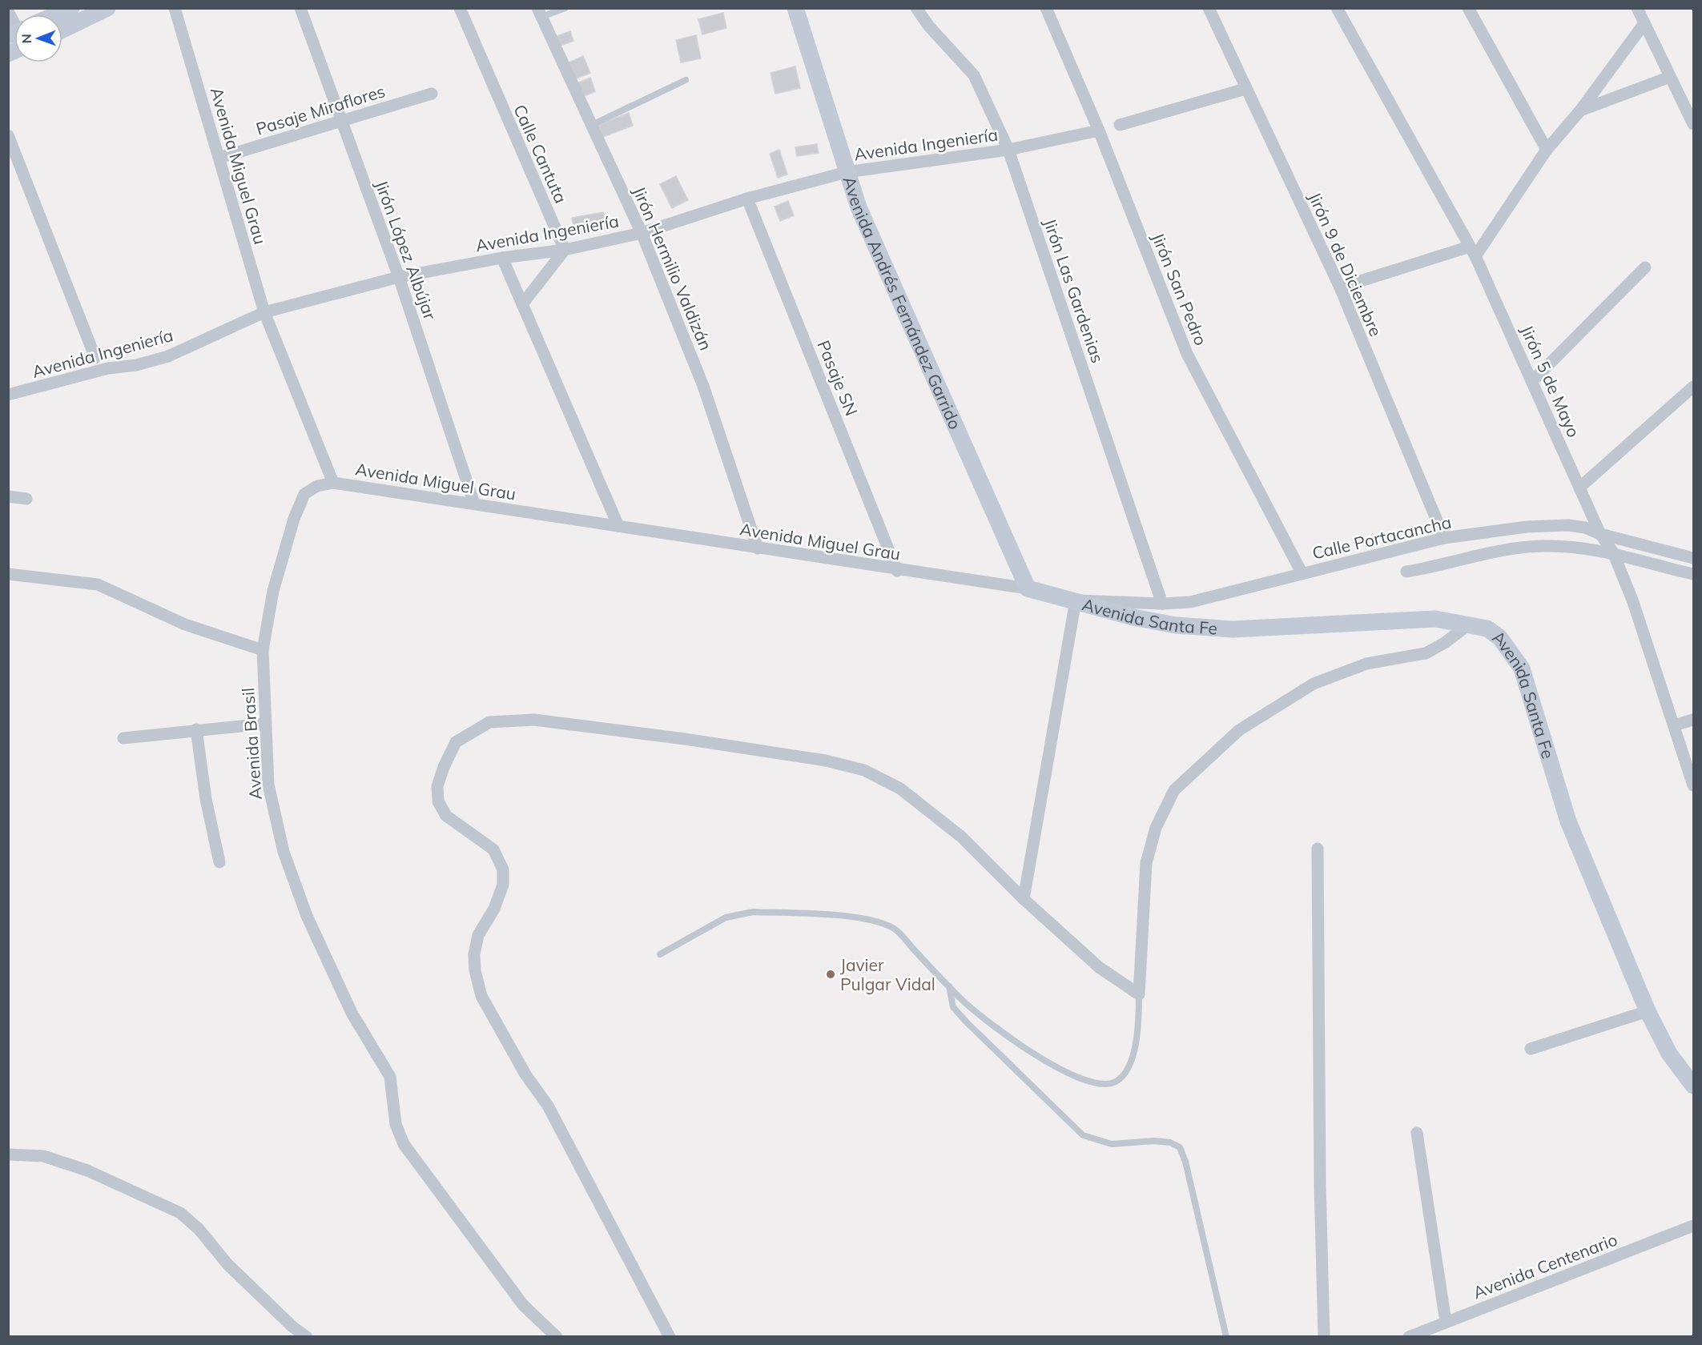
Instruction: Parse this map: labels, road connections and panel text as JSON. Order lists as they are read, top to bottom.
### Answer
{
  "streets": {
    "street": [
      "Pasaje Miraflores",
      "Avenida Ingeniería",
      "Calle Cantuta",
      "Avenida Miguel Grau",
      "Jirón López Albújar",
      "Jirón 9 de Diciembre",
      "Jirón Hermilio Valdizán",
      "Jirón San Pedro",
      "Jirón Las Gardenias",
      "Avenida Andrés Fernández Garrido",
      "Pasaje SN",
      "Jirón 5 de Mayo",
      "Calle Portacancha",
      "Avenida Santa Fe",
      "Avenida Brasil",
      "Avenida Centenario"
    ]
  },
  "crossings": [
    ["Pasaje Miraflores", "Avenida Miguel Grau"],
    ["Pasaje Miraflores", "Jirón López Albújar"],
    ["Avenida Ingeniería", "Calle Cantuta"],
    ["Avenida Ingeniería", "Avenida Miguel Grau"],
    ["Avenida Ingeniería", "Jirón López Albújar"],
    ["Avenida Ingeniería", "Jirón Hermilio Valdizán"],
    ["Avenida Ingeniería", "Jirón San Pedro"],
    ["Avenida Ingeniería", "Jirón Las Gardenias"],
    ["Avenida Ingeniería", "Avenida Andrés Fernández Garrido"],
    ["Avenida Ingeniería", "Pasaje SN"],
    ["Avenida Miguel Grau", "Jirón López Albújar"],
    ["Avenida Miguel Grau", "Jirón Hermilio Valdizán"],
    ["Avenida Miguel Grau", "Avenida Andrés Fernández Garrido"],
    ["Avenida Miguel Grau", "Pasaje SN"],
    ["Avenida Miguel Grau", "Avenida Santa Fe"],
    ["Avenida Miguel Grau", "Avenida Brasil"],
    ["Jirón 9 de Diciembre", "Calle Portacancha"],
    ["Jirón San Pedro", "Calle Portacancha"],
    ["Jirón Las Gardenias", "Calle Portacancha"],
    ["Avenida Andrés Fernández Garrido", "Avenida Santa Fe"],
    ["Jirón 5 de Mayo", "Calle Portacancha"],
    ["Calle Portacancha", "Avenida Santa Fe"]
  ],
  "places": ["Javier Pulgar Vidal"],
  "north": "left"
}
